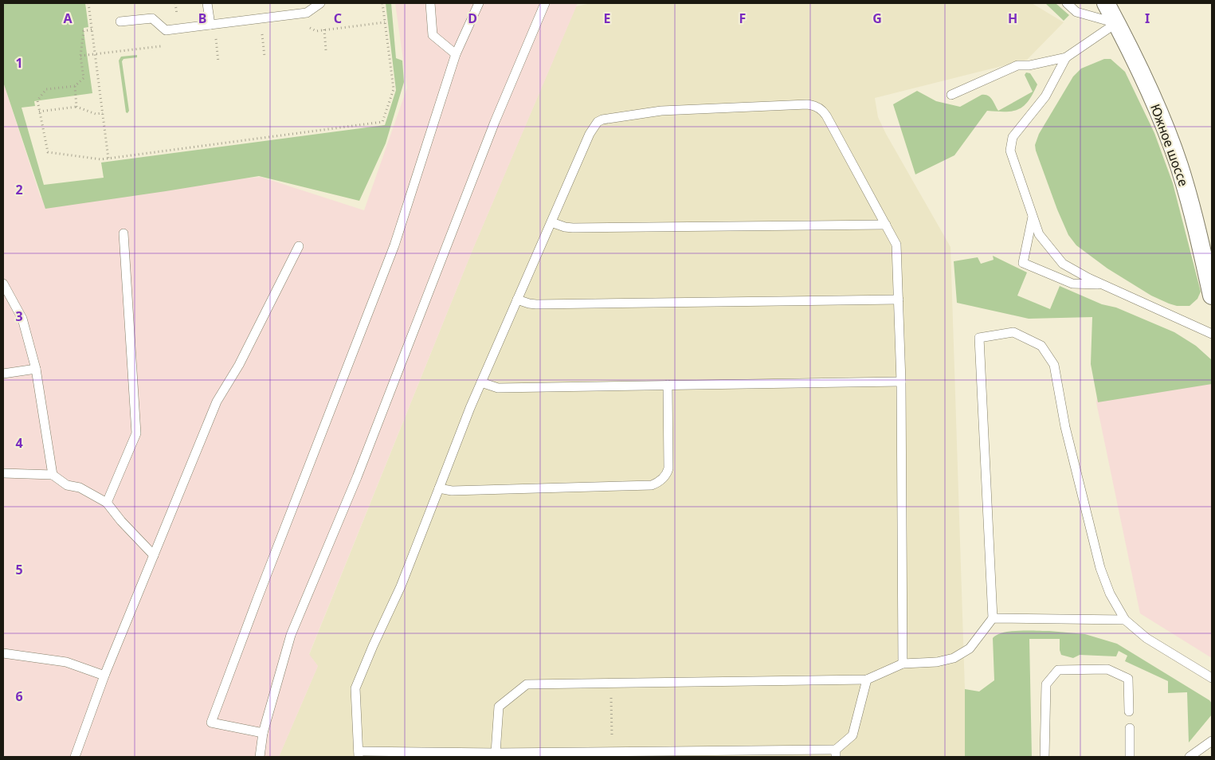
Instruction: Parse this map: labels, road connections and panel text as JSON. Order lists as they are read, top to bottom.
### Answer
{
  "streets": {
    "street": ["Южное шоссе"]
  },
  "grid": {
    "columns": [
      "A",
      "B",
      "C",
      "D",
      "E",
      "F",
      "G",
      "H",
      "I"
    ],
    "rows": [
      "1",
      "2",
      "3",
      "4",
      "5",
      "6"
    ]
  }
}
